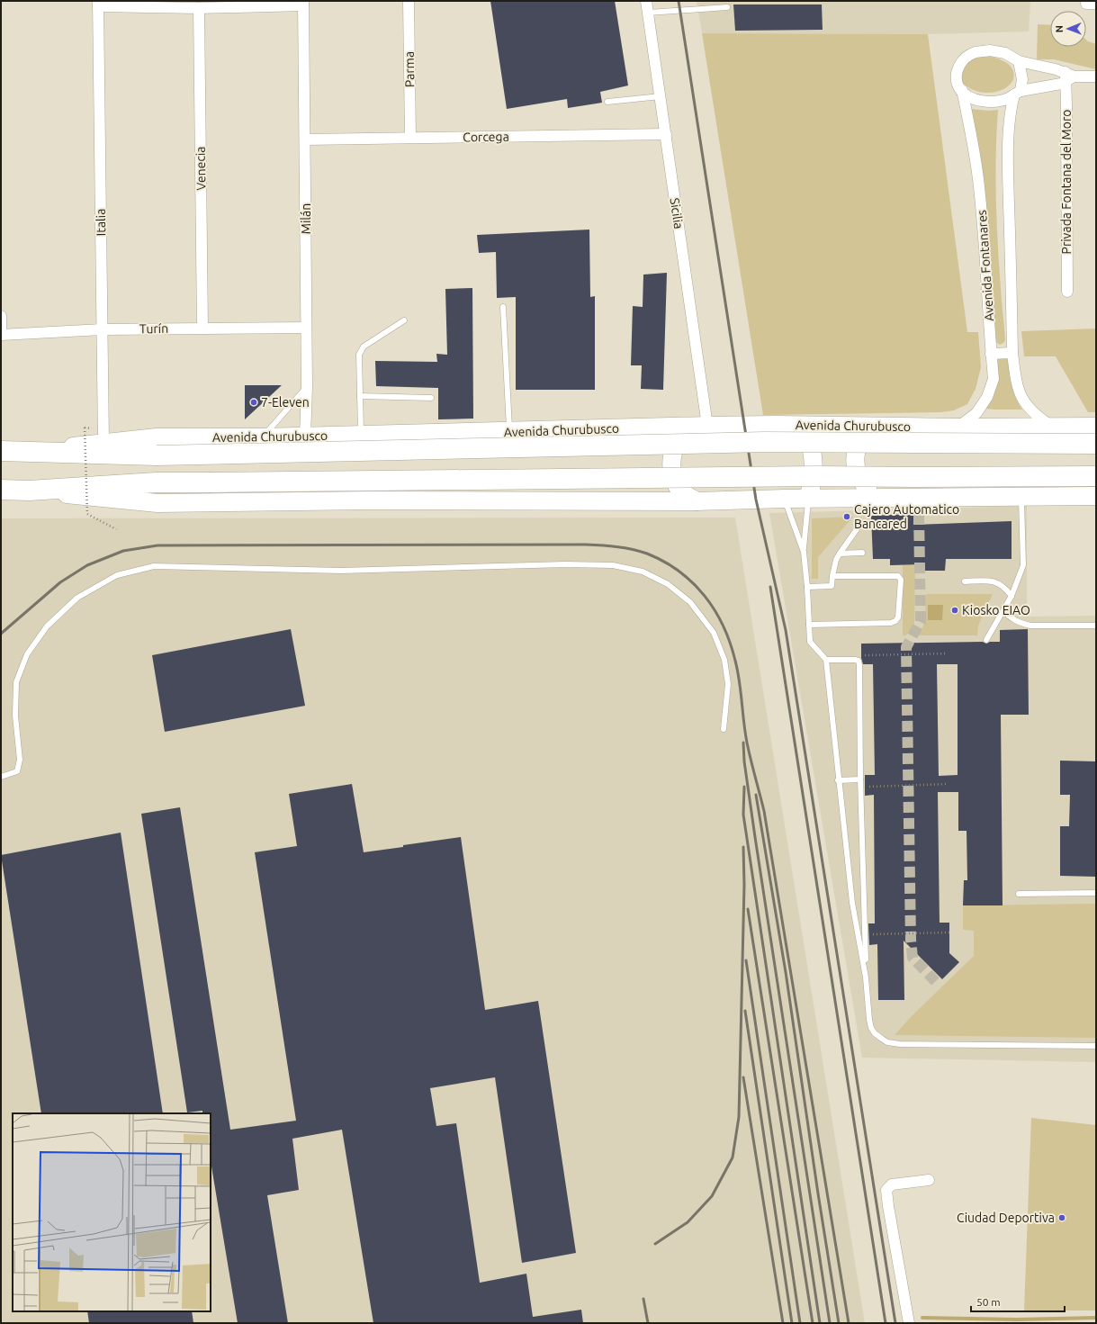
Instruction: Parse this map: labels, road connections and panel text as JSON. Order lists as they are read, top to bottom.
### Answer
{
  "streets": {
    "highway": ["Avenida Churubusco"],
    "street": [
      "Parma",
      "Corcega",
      "Venecia",
      "Privada Fontana del Moro",
      "Sicilia",
      "Milán",
      "Italia",
      "Avenida Fontanares",
      "Turín"
    ]
  },
  "crossings": [
    ["Parma", "Corcega"],
    ["Corcega", "Sicilia"],
    ["Corcega", "Milán"],
    ["Venecia", "Turín"],
    ["Sicilia", "Avenida Churubusco"],
    ["Milán", "Turín"],
    ["Milán", "Avenida Churubusco"],
    ["Italia", "Turín"],
    ["Italia", "Avenida Churubusco"],
    ["Avenida Fontanares", "Avenida Churubusco"]
  ],
  "places": [
    "7-Eleven",
    "Cajero Automatico Bancared",
    "Kiosko EIAO",
    "Ciudad Deportiva"
  ],
  "scale_bar": "50 m",
  "north": "left"
}
